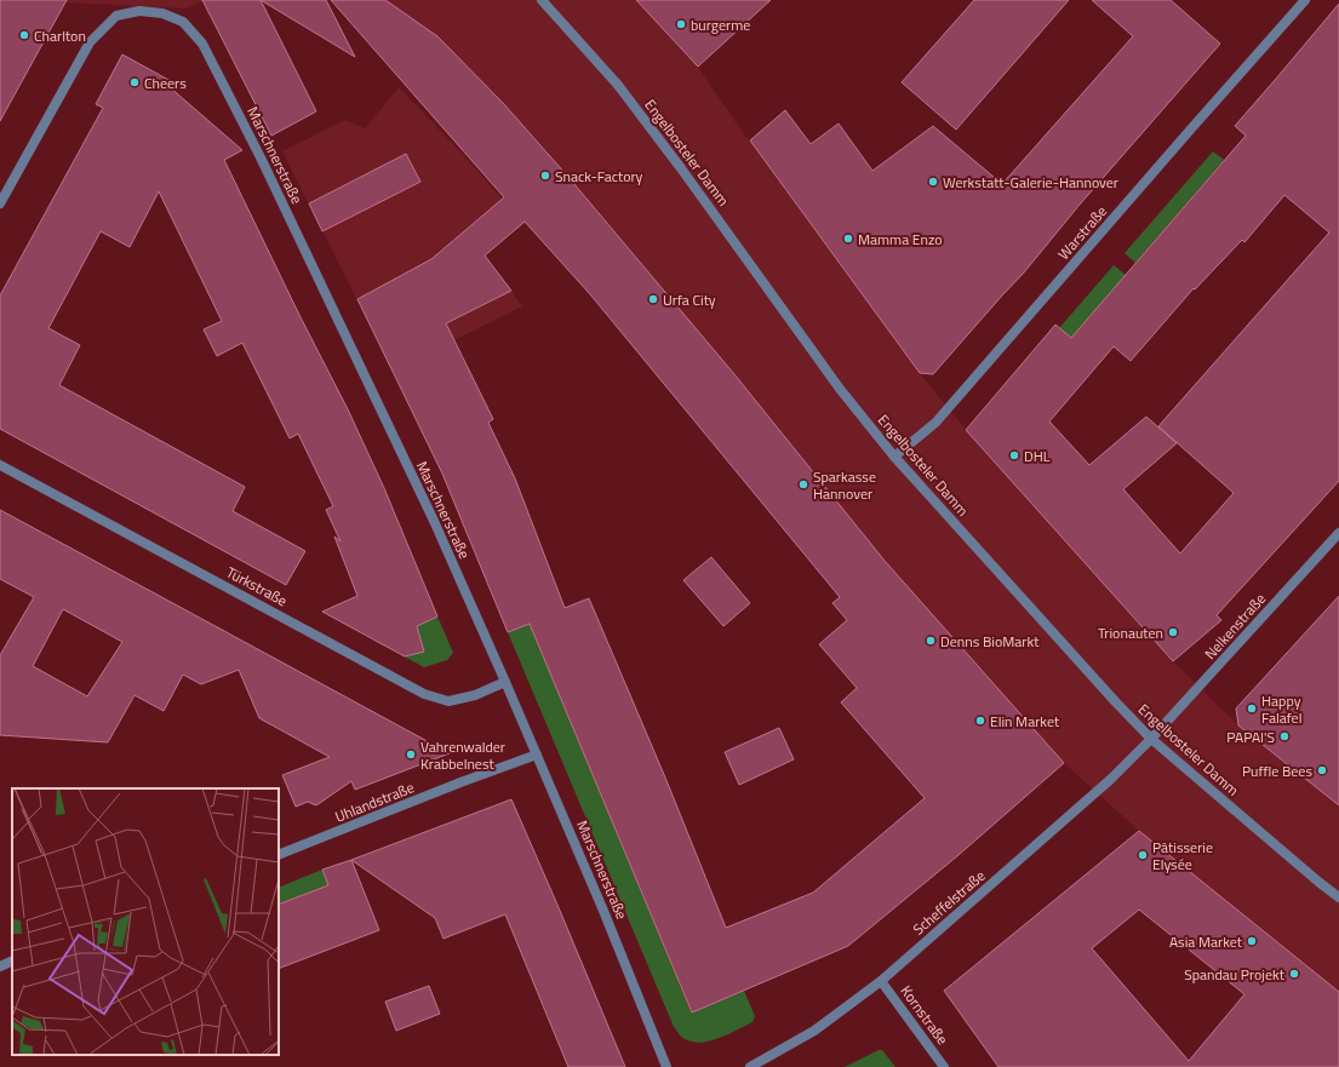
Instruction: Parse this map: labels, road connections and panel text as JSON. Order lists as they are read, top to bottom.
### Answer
{
  "streets": {
    "street": [
      "Engelbosteler Damm",
      "Marschnerstraße",
      "Warstraße",
      "Türkstraße",
      "Nelkenstraße",
      "Uhlandstraße",
      "Scheffelstraße",
      "Kornstraße"
    ]
  },
  "crossings": [
    ["Engelbosteler Damm", "Warstraße"],
    ["Engelbosteler Damm", "Nelkenstraße"],
    ["Engelbosteler Damm", "Scheffelstraße"],
    ["Marschnerstraße", "Türkstraße"],
    ["Marschnerstraße", "Uhlandstraße"],
    ["Nelkenstraße", "Scheffelstraße"],
    ["Scheffelstraße", "Kornstraße"]
  ],
  "places": [
    "burgerme",
    "Charlton",
    "Cheers",
    "Snack-Factory",
    "Werkstatt-Galerie-Hannover",
    "Mamma Enzo",
    "Urfa City",
    "DHL",
    "Sparkasse Hannover",
    "Trionauten",
    "Denns BioMarkt",
    "Happy Falafel",
    "Elin Market",
    "PAPAI'S",
    "Vahrenwalder Krabbelnest",
    "Puffle Bees",
    "Pâtisserie Elysée",
    "Asia Market",
    "Spandau Projekt"
  ]
}
